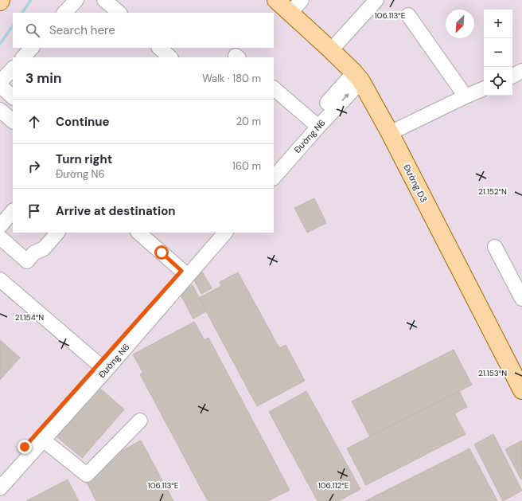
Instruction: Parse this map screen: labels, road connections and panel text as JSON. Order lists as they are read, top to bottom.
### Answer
{
  "streets": {
    "main road": ["Đường D3"],
    "street": ["Đường N6"]
  },
  "crossings": [
    ["Đường N6", "Đường D3"]
  ],
  "north": "bottom left",
  "page": {
    "map_buttons": ["+", "−"],
    "search": "Search here",
    "heading": ["3 min", "Walk · 180 m"],
    "list": [
      ["Continue", "20 m"],
      ["Turn right", "Đường N6", "160 m"],
      "Arrive at destination"
    ]
  },
  "coordinates": [
    "106.113°E",
    "21.152°N",
    "21.154°N",
    "21.153°N",
    "106.112°E"
  ]
}
